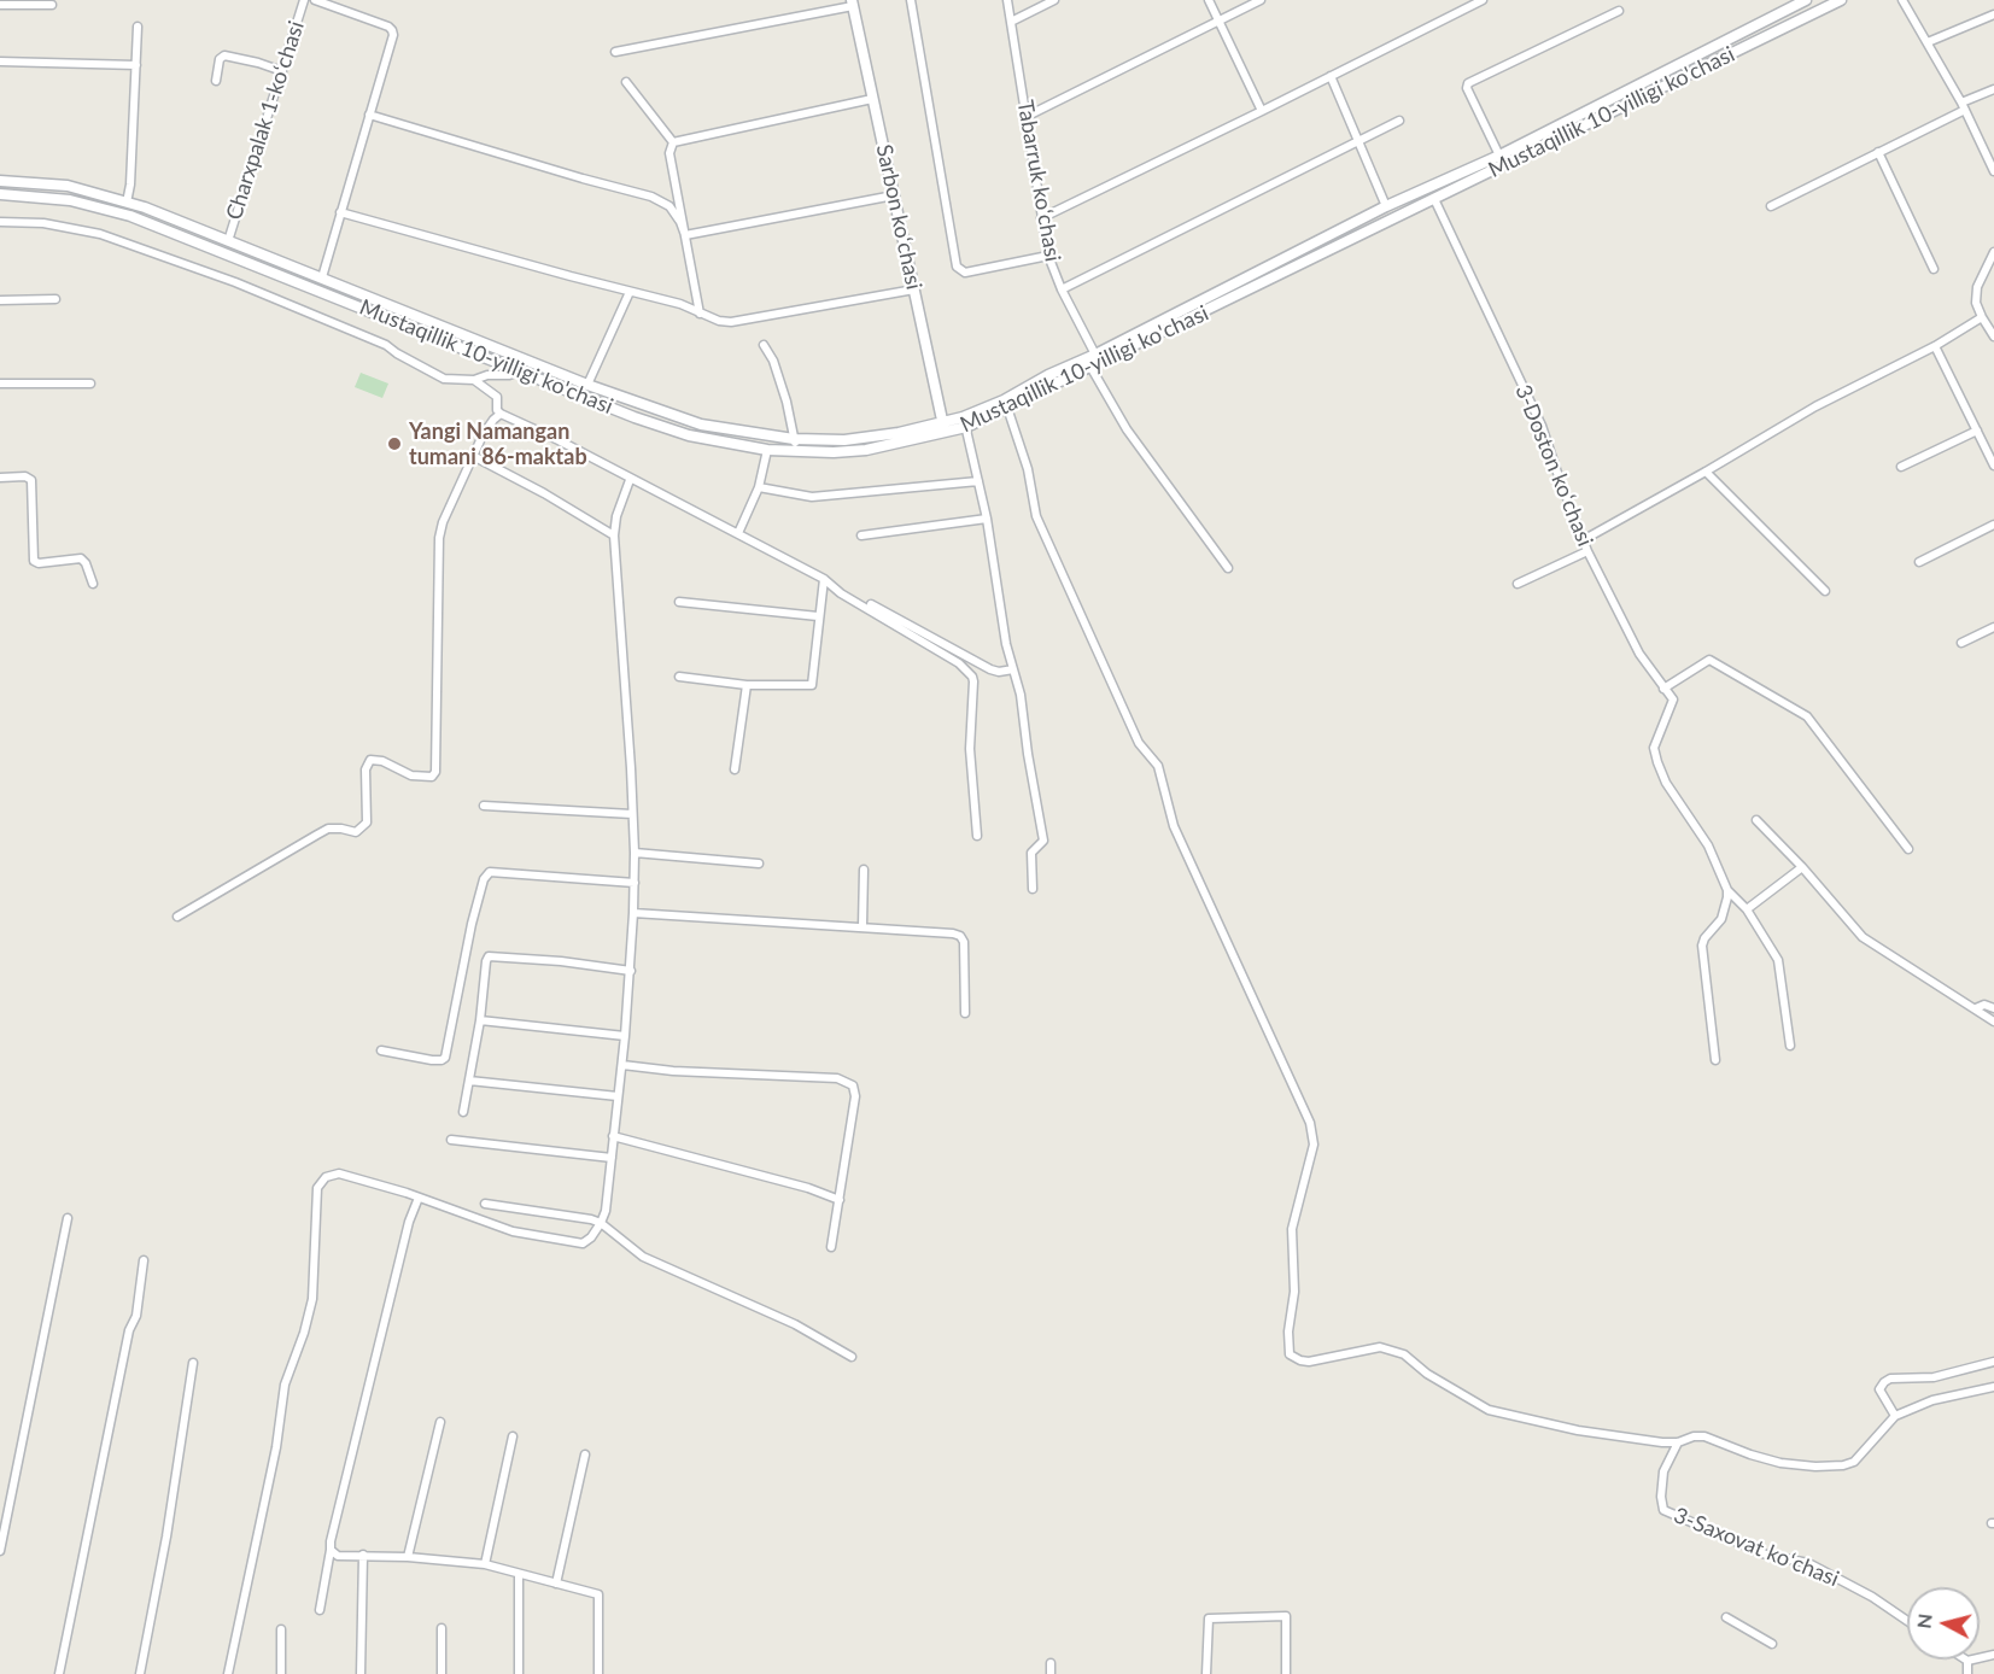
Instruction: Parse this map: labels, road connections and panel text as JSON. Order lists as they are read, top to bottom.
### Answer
{
  "streets": {
    "main road": ["Mustaqillik 10-yilligi ko'chasi", "Sarbon koʻchasi"],
    "street": [
      "Charxpalak 1-koʻchasi",
      "Tabarruk koʻchasi",
      "3-Doston koʻchasi",
      "3-Saxovat koʻchasi"
    ]
  },
  "crossings": [
    ["Mustaqillik 10-yilligi ko'chasi", "Charxpalak 1-koʻchasi"],
    ["Mustaqillik 10-yilligi ko'chasi", "Tabarruk koʻchasi"],
    ["Mustaqillik 10-yilligi ko'chasi", "Sarbon koʻchasi"],
    ["Mustaqillik 10-yilligi ko'chasi", "3-Doston koʻchasi"]
  ],
  "places": ["Yangi Namangan tumani 86-maktab"],
  "north": "left"
}
